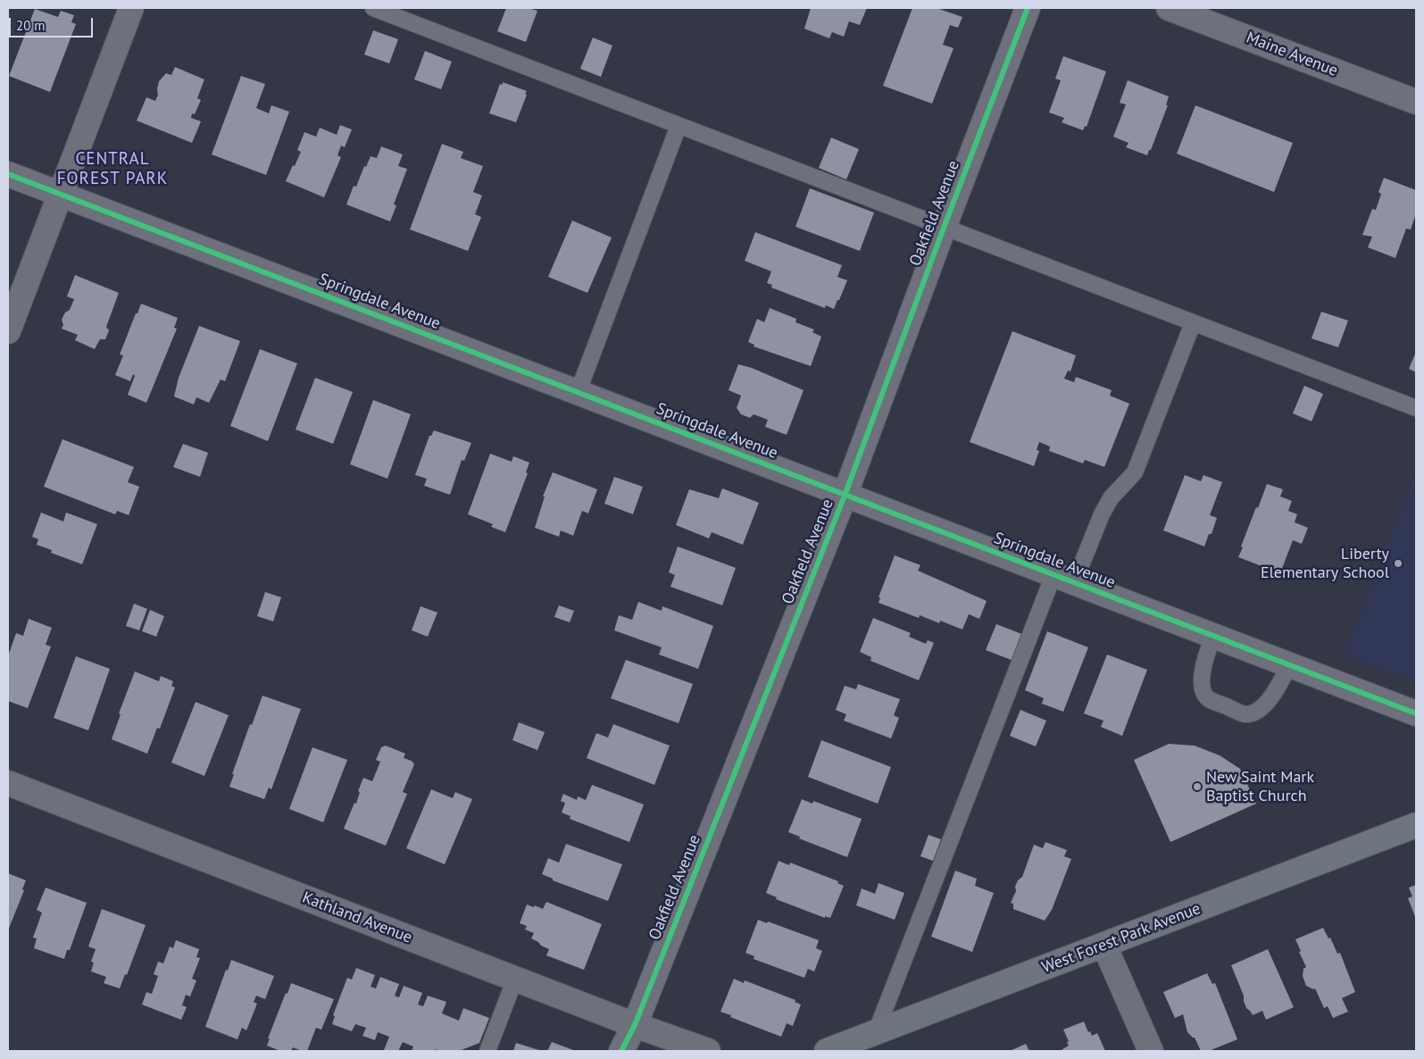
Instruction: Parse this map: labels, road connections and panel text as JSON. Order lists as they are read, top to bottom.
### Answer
{
  "streets": {
    "main road": ["West Forest Park Avenue"],
    "street": [
      "Maine Avenue",
      "Oakfield Avenue",
      "Springdale Avenue",
      "Kathland Avenue"
    ]
  },
  "crossings": [
    ["Oakfield Avenue", "Springdale Avenue"],
    ["Oakfield Avenue", "Kathland Avenue"]
  ],
  "districts": ["CENTRAL FOREST PARK"],
  "places": ["Liberty Elementary School", "New Saint Mark Baptist Church"],
  "scale_bar": "20 m"
}
